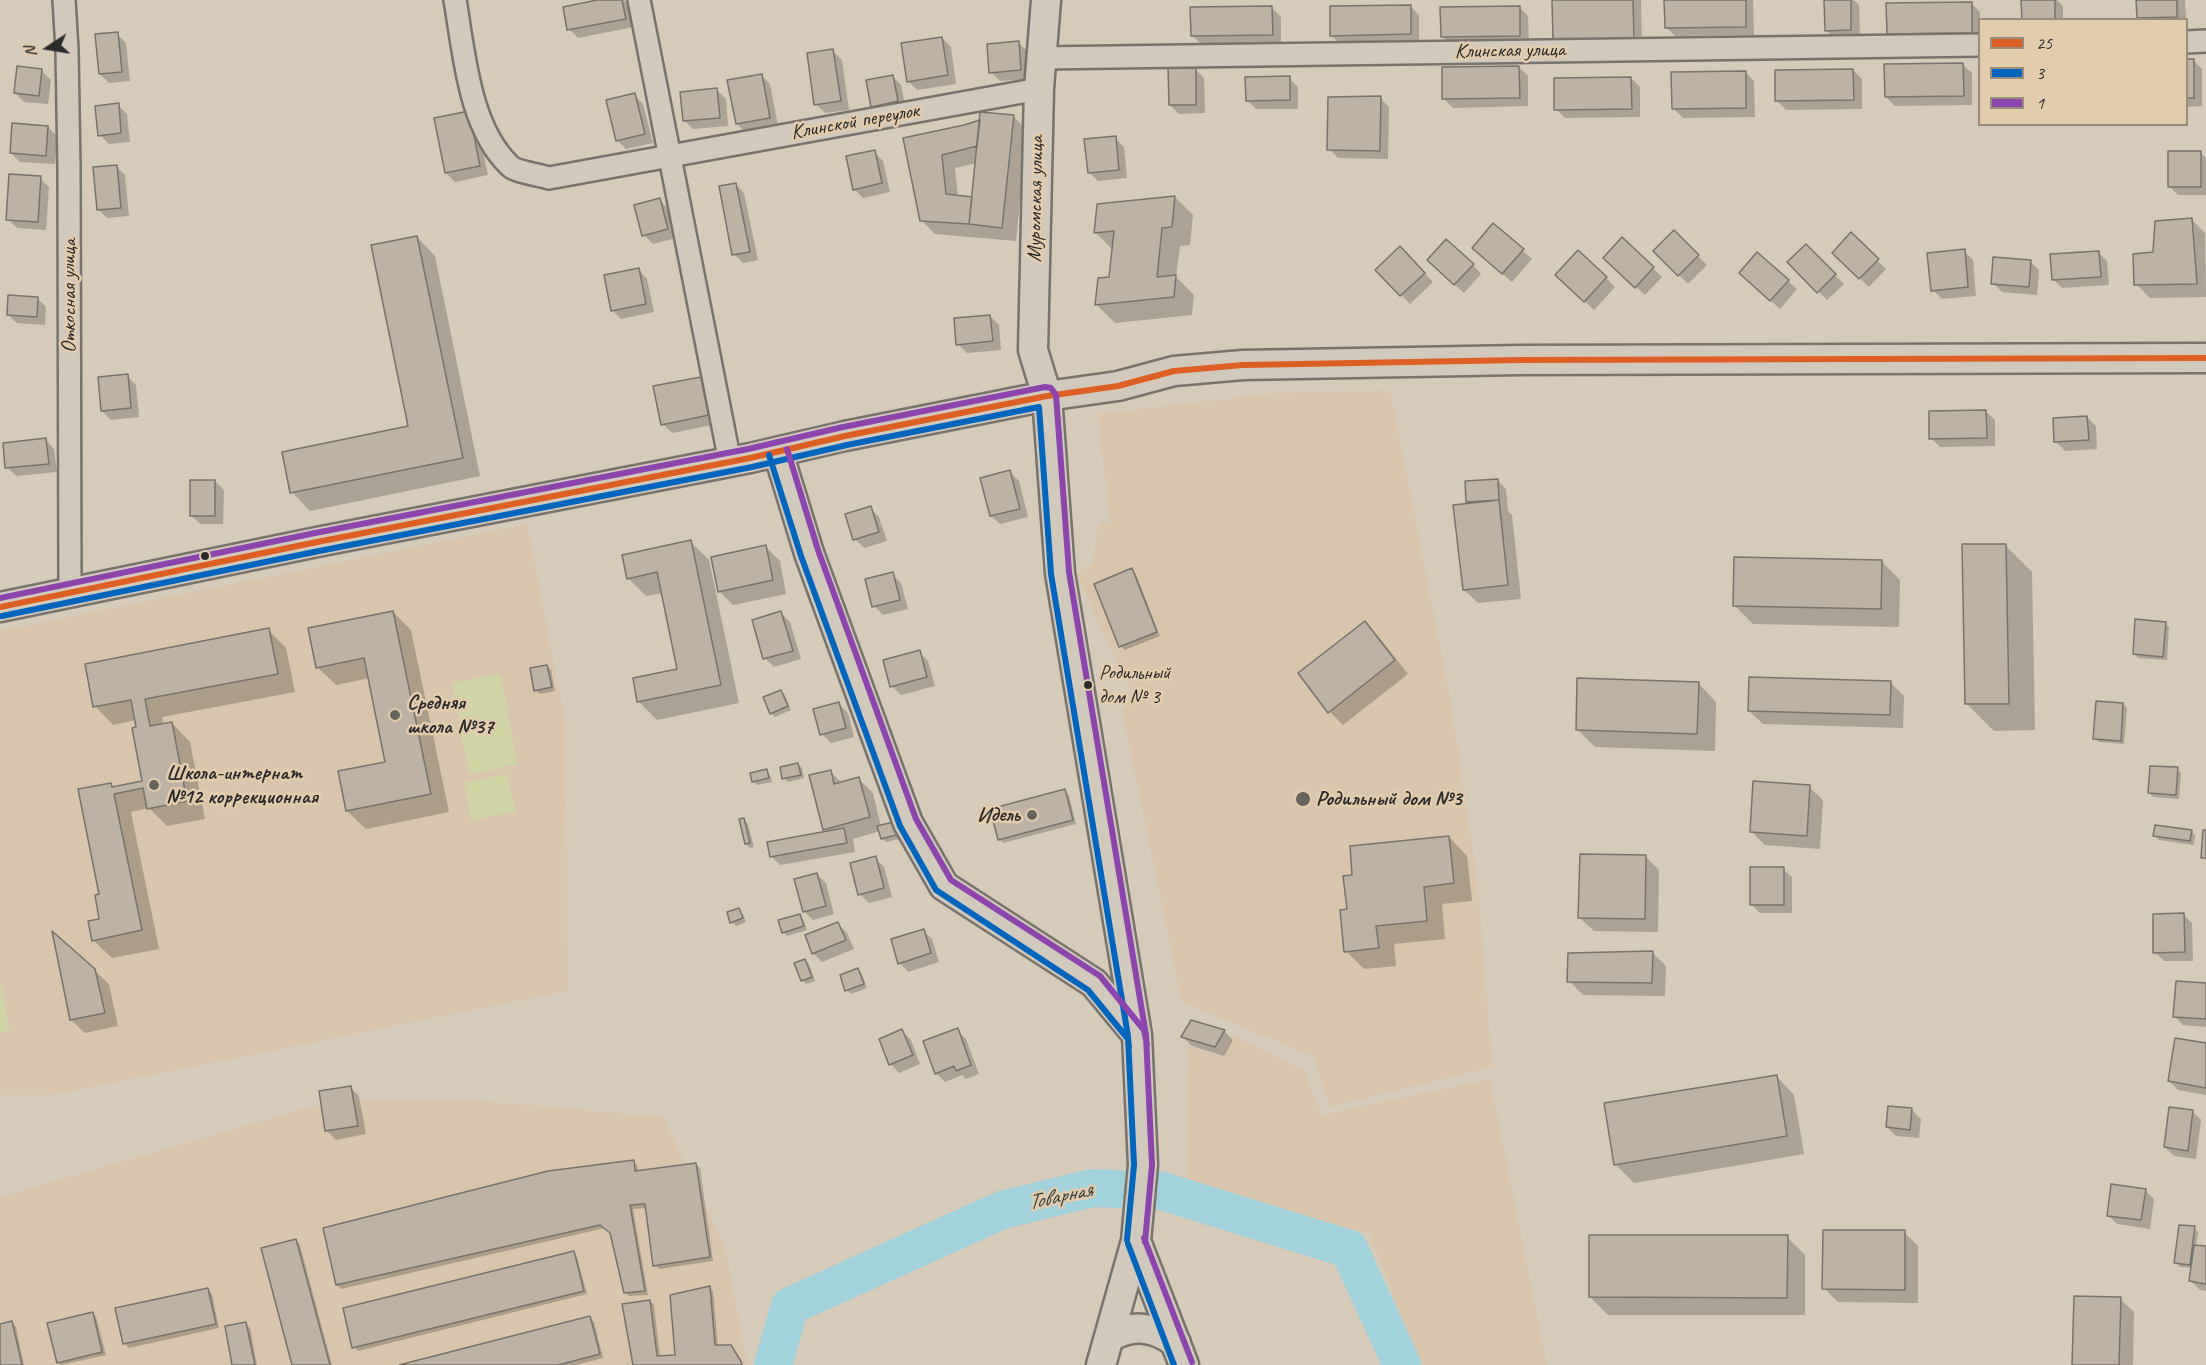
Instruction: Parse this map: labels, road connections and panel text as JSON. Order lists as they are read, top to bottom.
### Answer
{
  "streets": {
    "main road": ["Муромская улица"],
    "street": ["Клинская улица", "Клинской переулок", "Откосная улица"]
  },
  "crossings": [
    ["Клинская улица", "Муромская улица"],
    ["Клинской переулок", "Муромская улица"]
  ],
  "water": ["Товарная"],
  "places": [
    "Родильный дом № 3",
    "Средняя школа №37",
    "Школа-интернат №12 коррекционная",
    "Родильный дом №3",
    "Идель"
  ],
  "lines": ["transit line 25", "transit line 1", "transit line 3"],
  "legend": ["25", "3", "1"],
  "north": "left"
}
